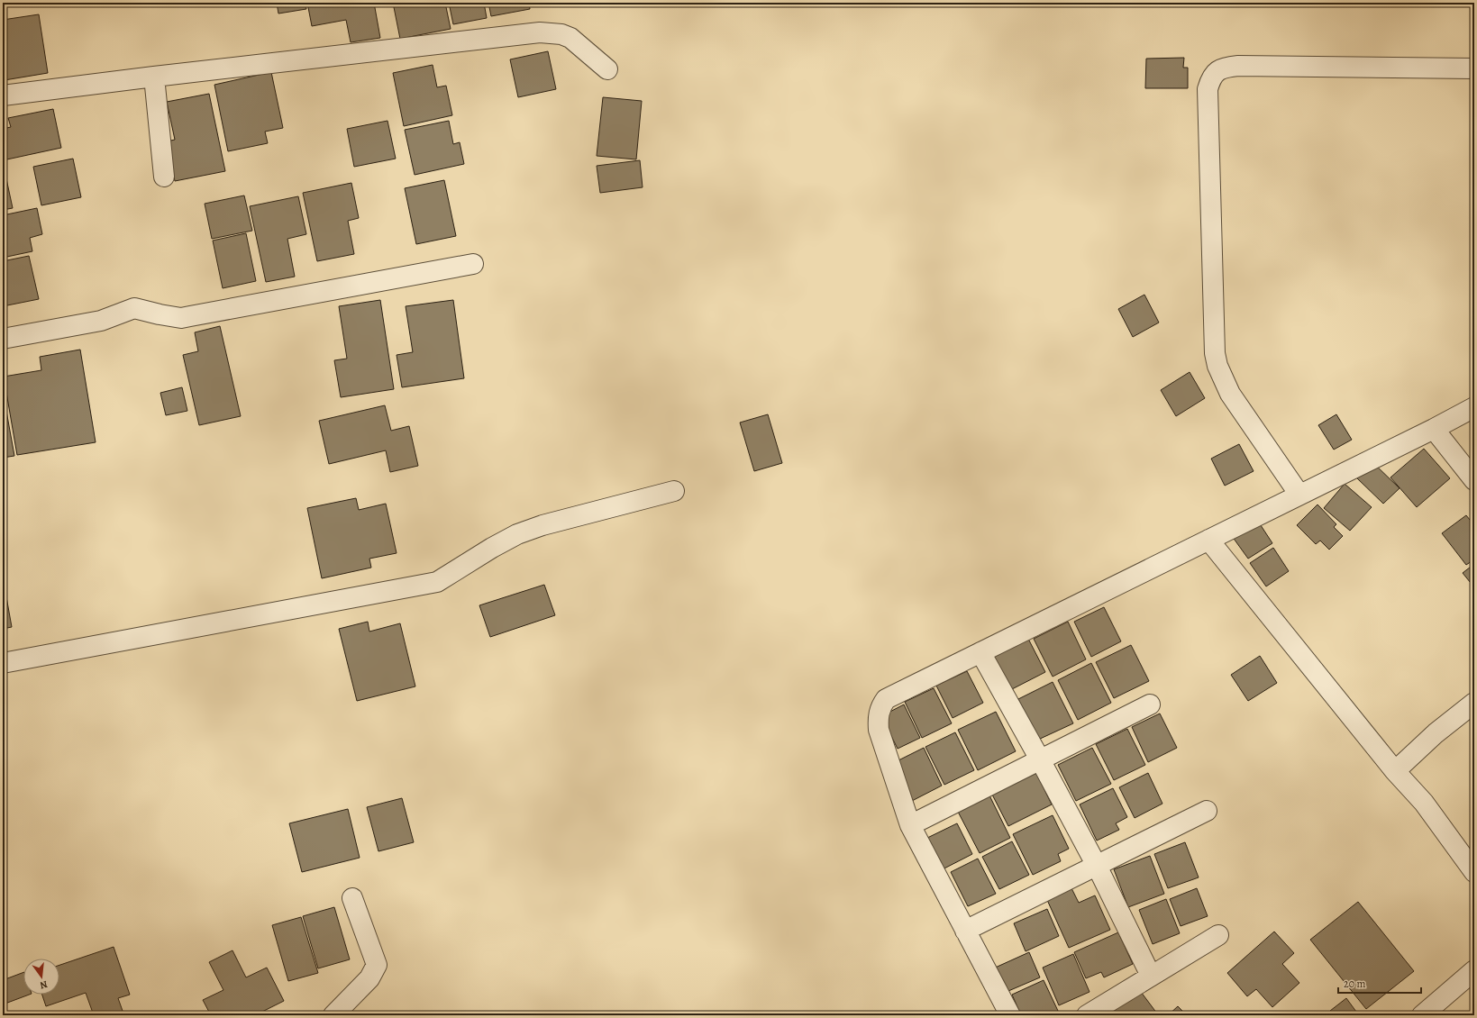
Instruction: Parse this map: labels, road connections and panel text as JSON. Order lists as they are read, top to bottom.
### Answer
{
  "scale_bar": "20 m",
  "north": "bottom"
}
